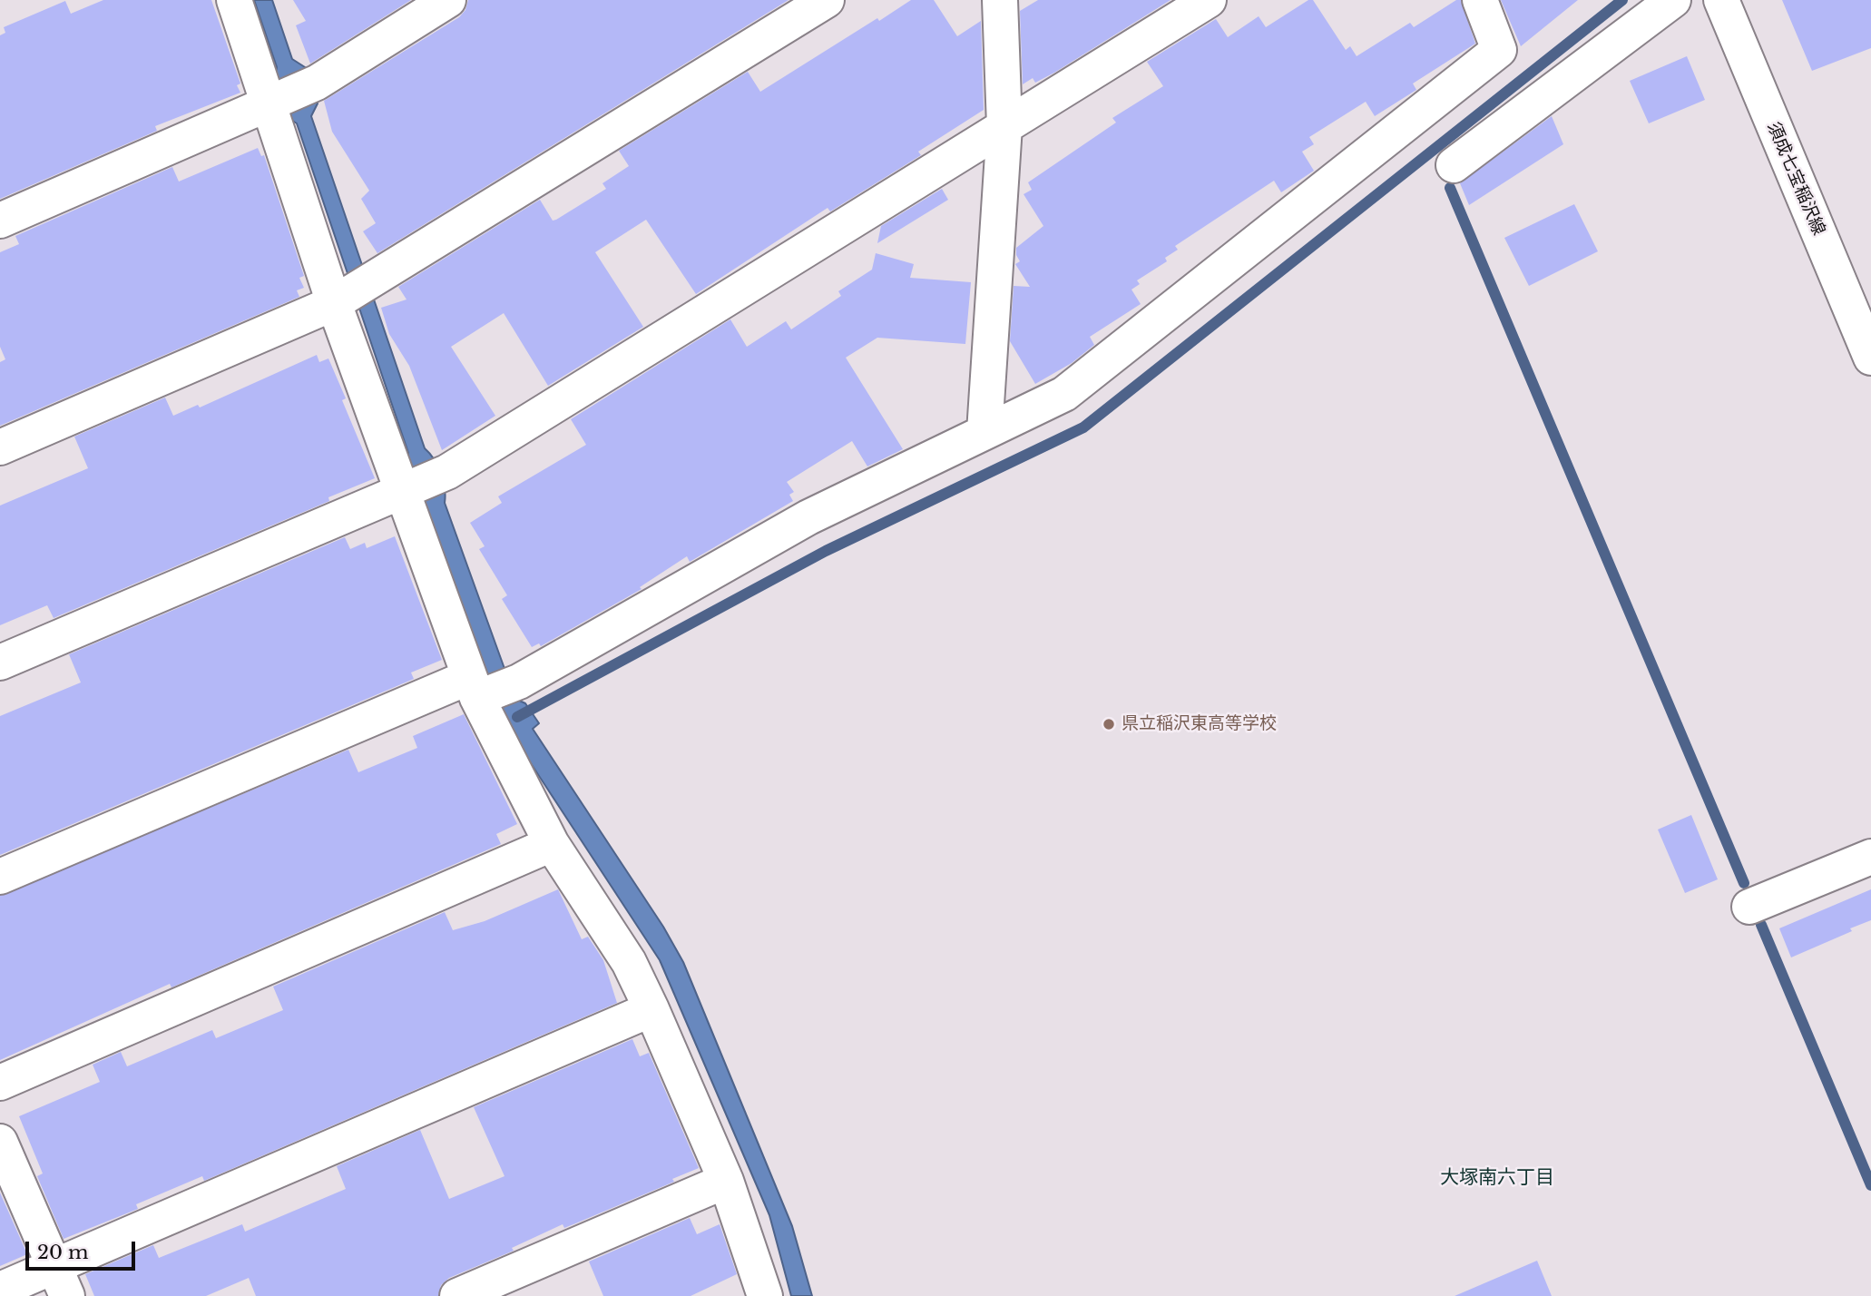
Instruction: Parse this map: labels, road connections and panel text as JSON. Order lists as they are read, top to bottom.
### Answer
{
  "streets": {
    "street": ["須成七宝稲沢線"]
  },
  "districts": ["大塚南六丁目"],
  "places": ["県立稲沢東高等学校"],
  "scale_bar": "20 m"
}
